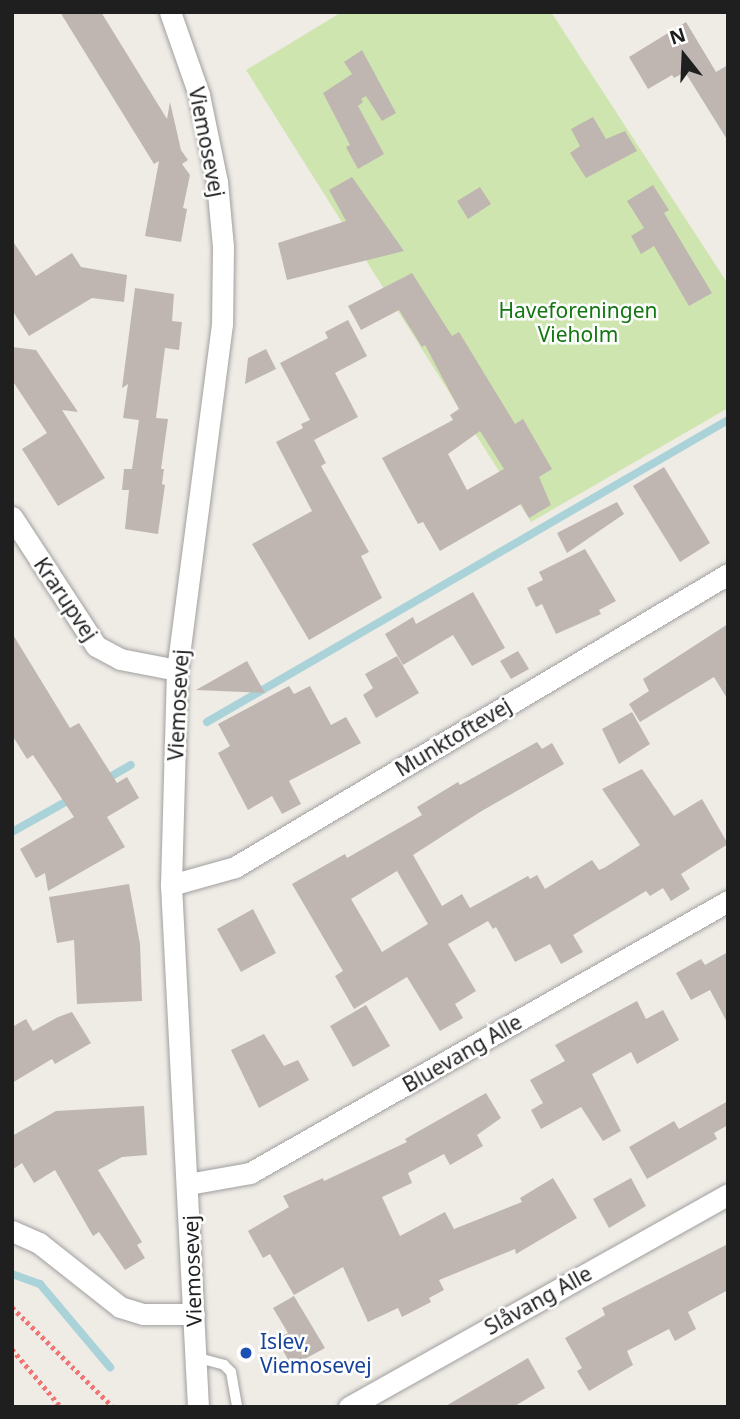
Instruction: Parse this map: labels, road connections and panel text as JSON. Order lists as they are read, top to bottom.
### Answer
{
  "streets": {
    "street": [
      "Viemosevej",
      "Krarupvej",
      "Munktoftevej",
      "Bluevang Alle",
      "Slåvang Alle"
    ]
  },
  "crossings": [
    ["Viemosevej", "Krarupvej"],
    ["Viemosevej", "Munktoftevej"],
    ["Viemosevej", "Bluevang Alle"]
  ],
  "parks": ["Haveforeningen Vieholm"],
  "places": ["Islev, Viemosevej"],
  "north": "top"
}
